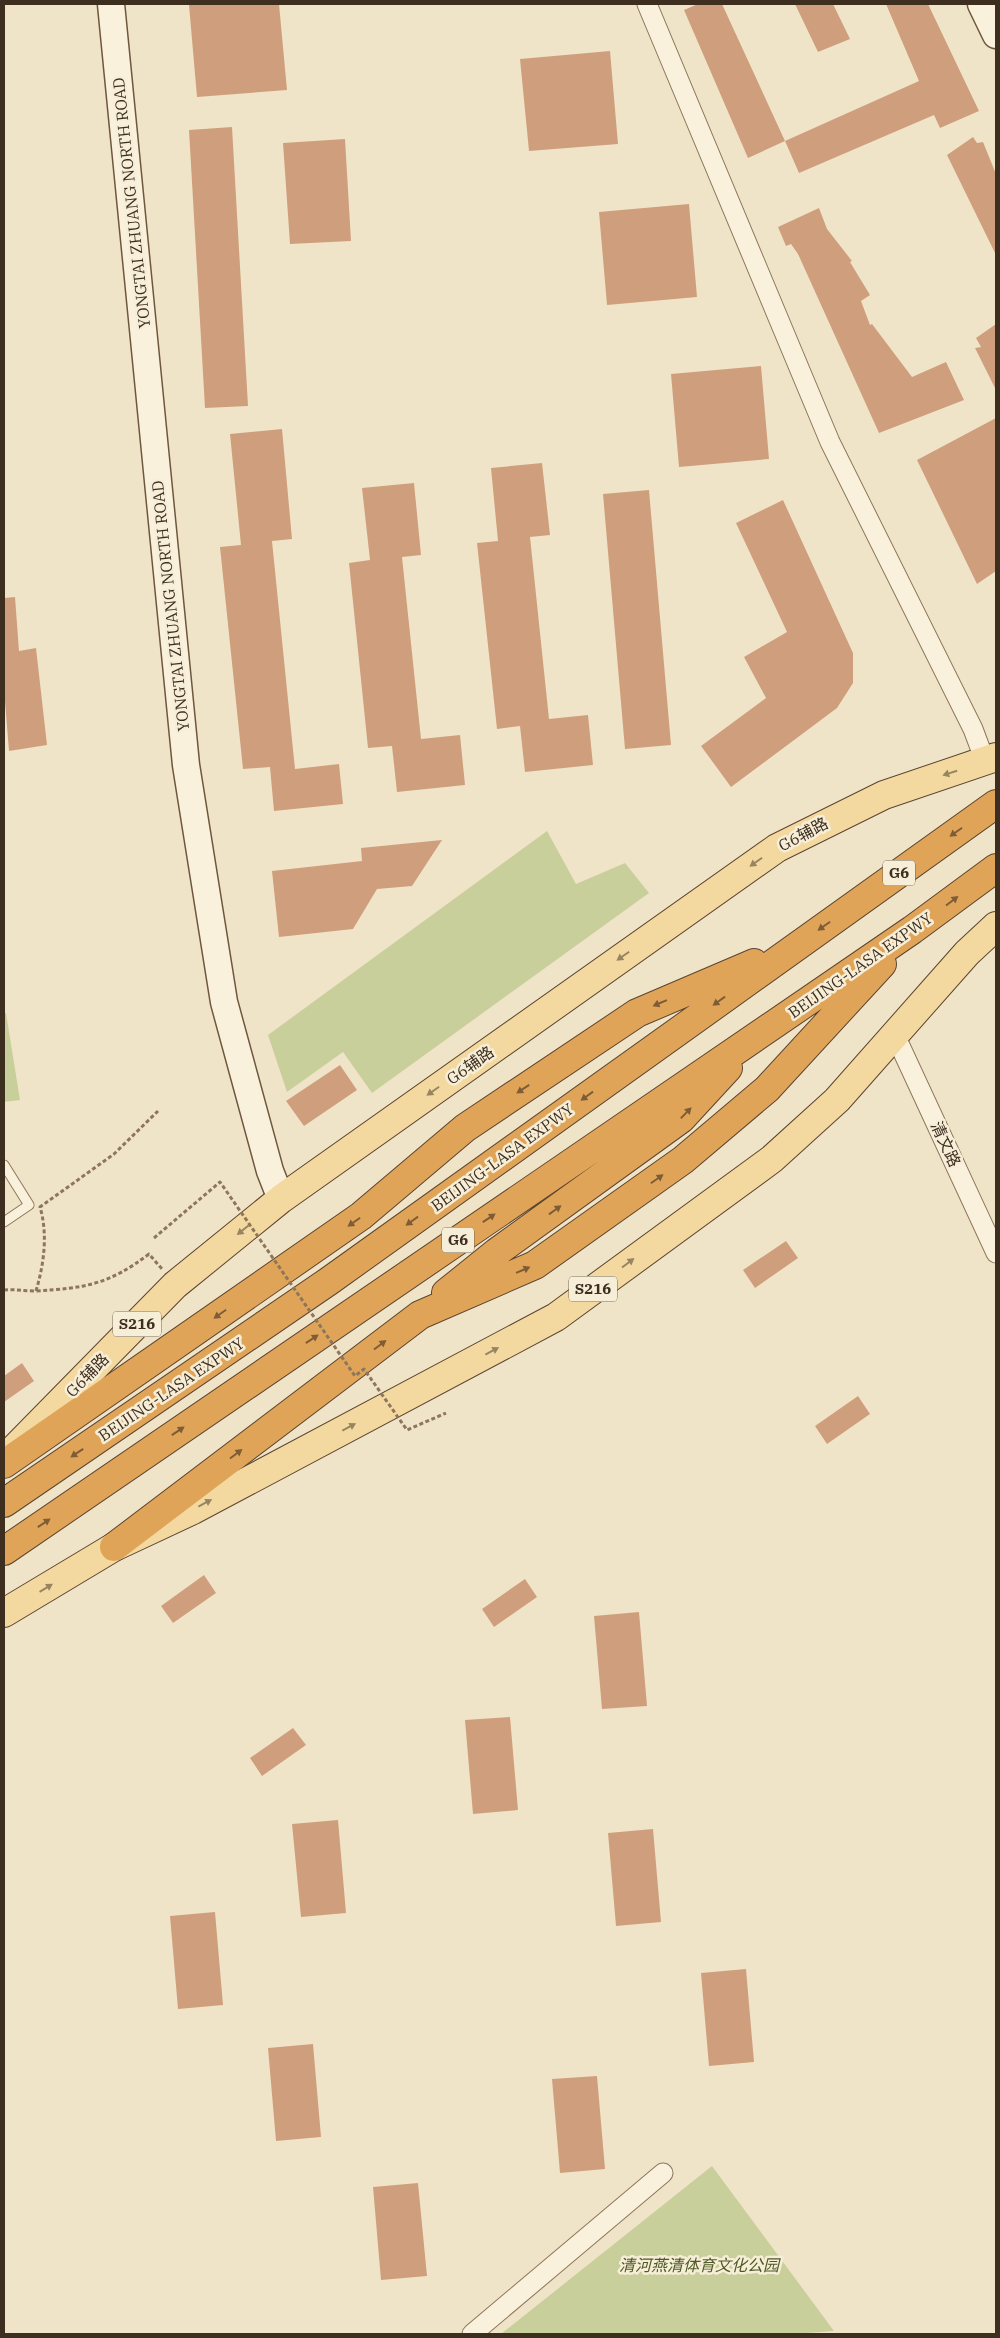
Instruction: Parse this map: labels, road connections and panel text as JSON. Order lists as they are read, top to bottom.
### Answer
{
  "streets": {
    "highway": ["G6", "BEIJING-LASA EXPWY"],
    "main road": ["G6辅路", "S216"],
    "street": ["YONGTAI ZHUANG NORTH ROAD", "清文路"]
  },
  "crossings": [
    ["YONGTAI ZHUANG NORTH ROAD", "G6辅路"],
    ["清文路", "S216"]
  ],
  "parks": ["清河燕清体育文化公园"]
}
